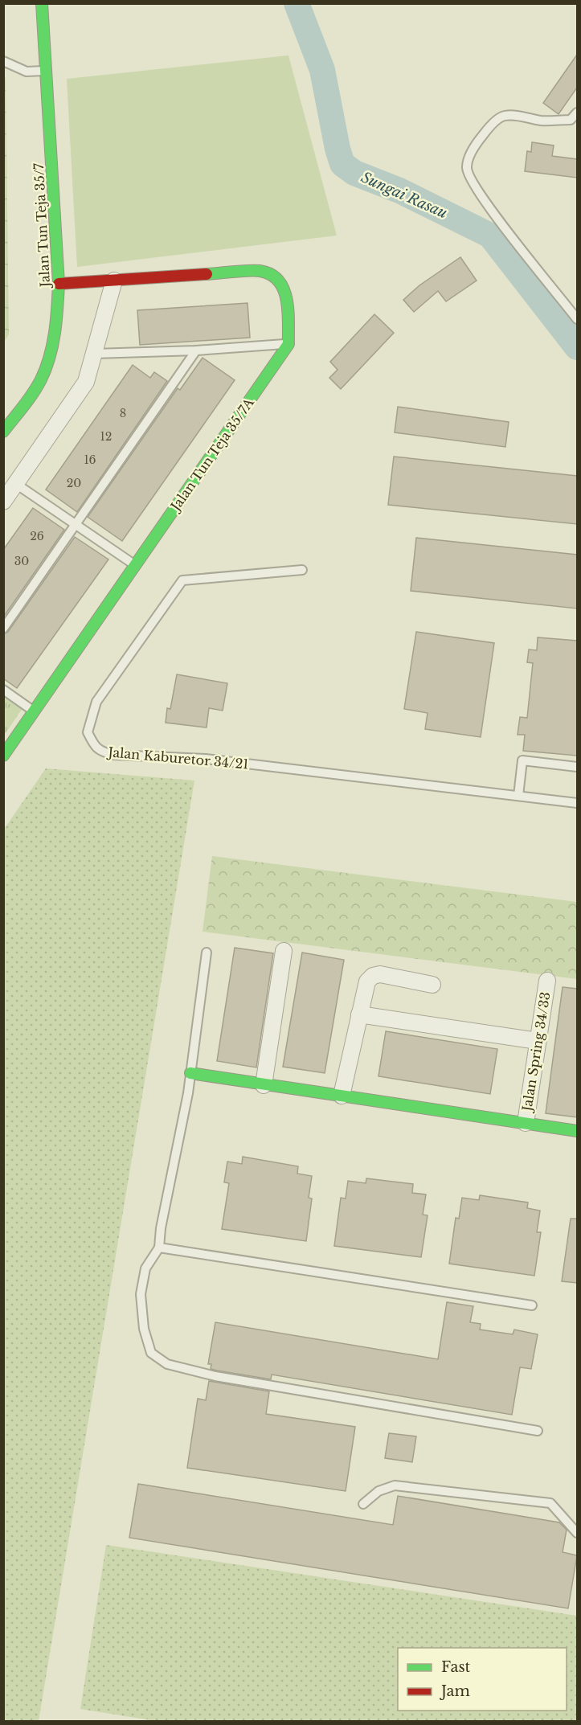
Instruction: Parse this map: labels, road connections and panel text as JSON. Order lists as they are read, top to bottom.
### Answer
{
  "streets": {
    "street": ["Jalan Tun Teja 35/7", "Jalan Tun Teja 35/7A", "Jalan Spring 34/33"],
    "lane": ["Jalan Kaburetor 34/21"]
  },
  "water": ["Sungai Rasau"],
  "house_numbers": [
    "8",
    "12",
    "16",
    "20",
    "26",
    "30"
  ],
  "legend": ["Fast", "Jam"]
}
